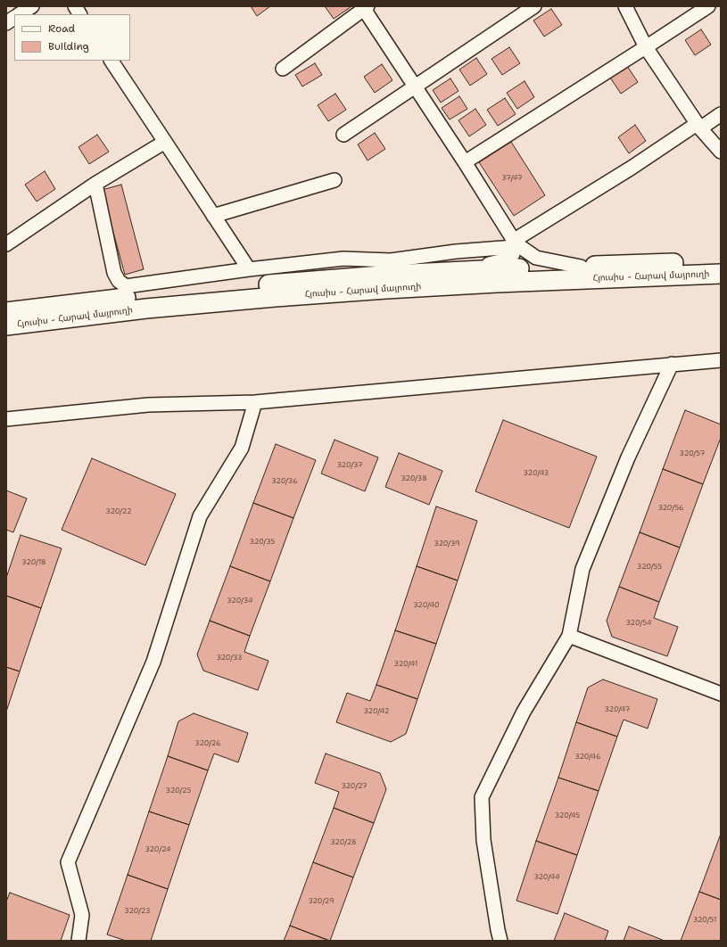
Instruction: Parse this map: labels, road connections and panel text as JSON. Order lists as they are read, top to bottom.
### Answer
{
  "streets": {
    "highway": ["Հյուսիս - Հարավ մայրուղի"]
  },
  "house_numbers": [
    "37/47",
    "320/57",
    "320/37",
    "320/43",
    "320/38",
    "320/36",
    "320/56",
    "320/22",
    "320/35",
    "320/39",
    "320/18",
    "320/55",
    "320/34",
    "320/40",
    "320/54",
    "320/33",
    "320/41",
    "320/47",
    "320/42",
    "320/26",
    "320/46",
    "320/27",
    "320/25",
    "320/45",
    "320/28",
    "320/24",
    "320/44",
    "320/29",
    "320/23",
    "320/51"
  ],
  "legend": ["Road", "Building"]
}
